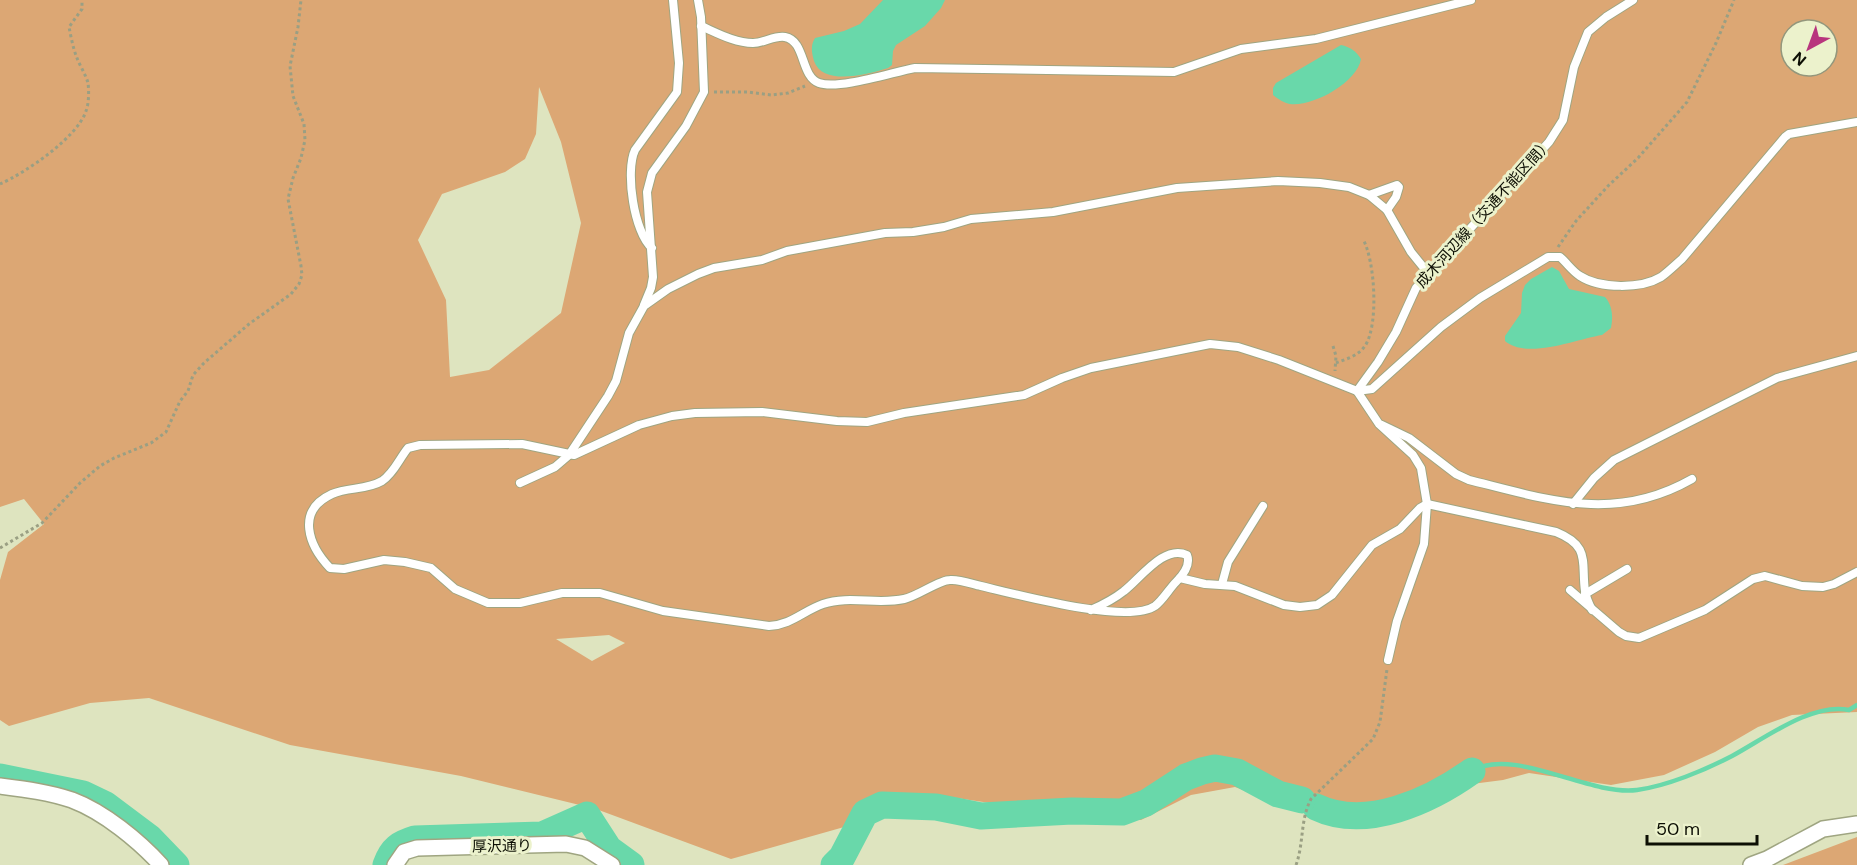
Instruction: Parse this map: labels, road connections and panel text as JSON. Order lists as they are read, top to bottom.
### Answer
{
  "streets": {
    "street": ["厚沢通り"],
    "lane": ["成木河辺線（交通不能区間）"]
  },
  "scale_bar": "50 m",
  "north": "bottom left"
}
